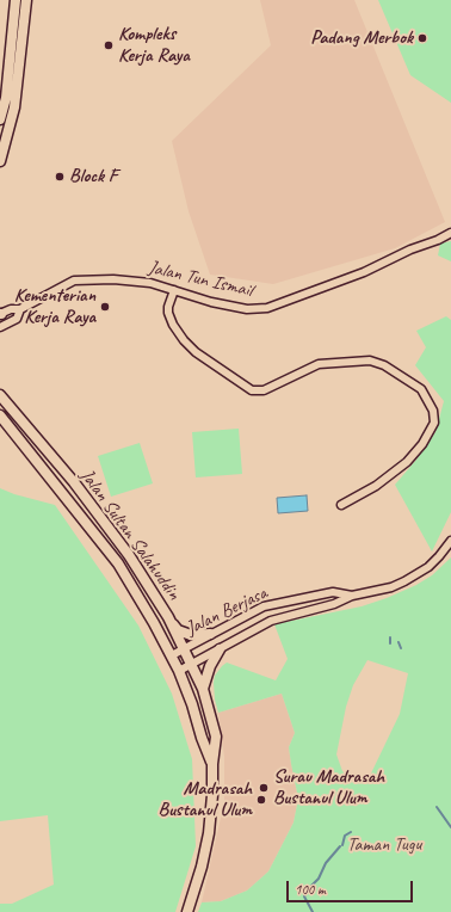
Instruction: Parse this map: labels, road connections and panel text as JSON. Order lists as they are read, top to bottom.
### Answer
{
  "streets": {
    "street": ["Jalan Tun Ismail", "Jalan Sultan Salahuddin", "Jalan Berjasa"]
  },
  "crossings": [
    ["Jalan Sultan Salahuddin", "Jalan Berjasa"]
  ],
  "parks": ["Taman Tugu"],
  "places": [
    "Padang Merbok",
    "Kompleks Kerja Raya",
    "Block F",
    "Kementerian Kerja Raya",
    "Surau Madrasah Bustanul Ulum",
    "Madrasah Bustanul Ulum"
  ],
  "scale_bar": "100 m"
}
